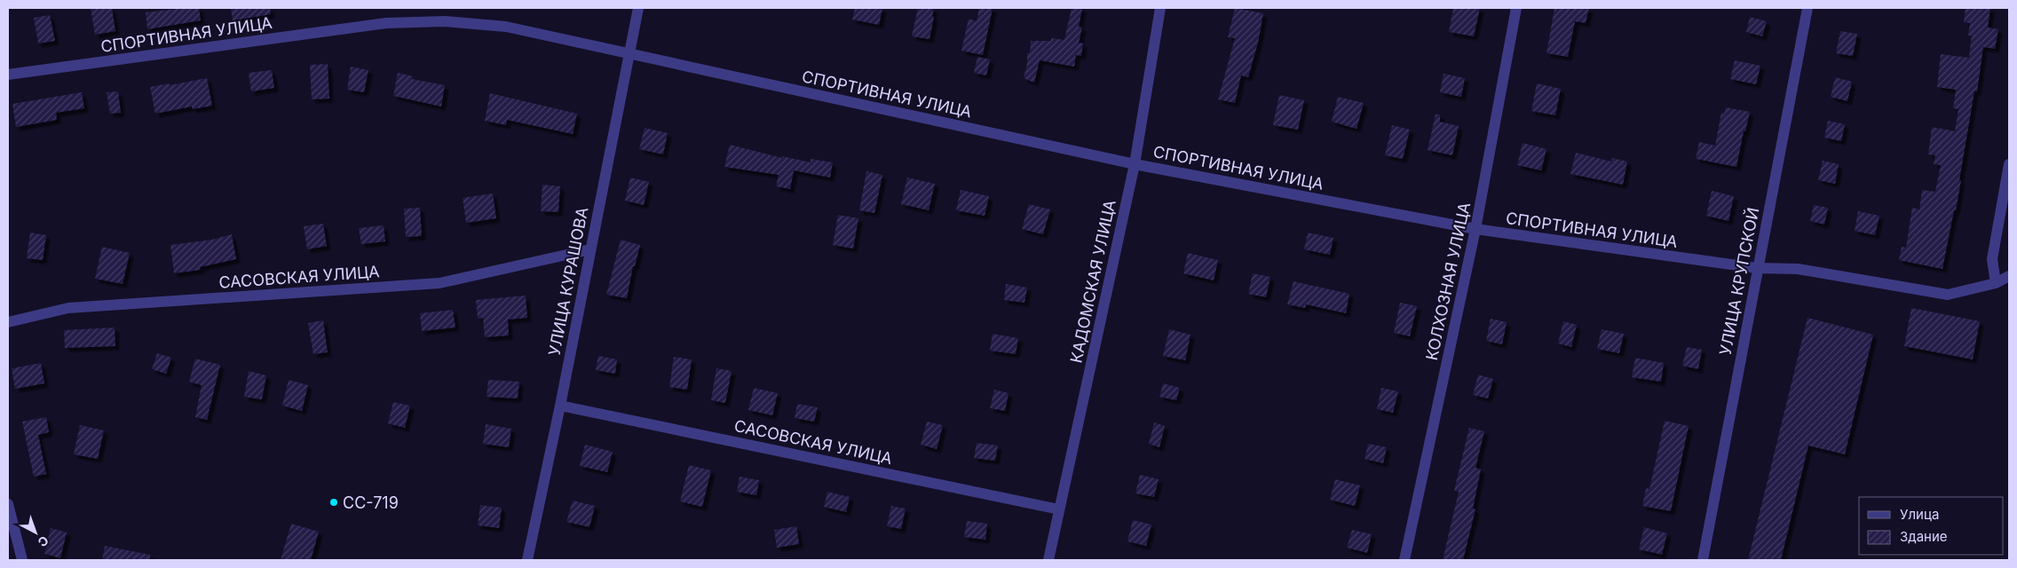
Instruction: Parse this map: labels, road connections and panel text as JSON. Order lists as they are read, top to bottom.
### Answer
{
  "streets": {
    "street": [
      "СПОРТИВНАЯ УЛИЦА",
      "САСОВСКАЯ УЛИЦА",
      "УЛИЦА КУРАШОВА",
      "КАДОМСКАЯ УЛИЦА",
      "КОЛХОЗНАЯ УЛИЦА",
      "УЛИЦА КРУПСКОЙ"
    ]
  },
  "crossings": [
    ["СПОРТИВНАЯ УЛИЦА", "УЛИЦА КУРАШОВА"],
    ["СПОРТИВНАЯ УЛИЦА", "КАДОМСКАЯ УЛИЦА"],
    ["СПОРТИВНАЯ УЛИЦА", "КОЛХОЗНАЯ УЛИЦА"],
    ["СПОРТИВНАЯ УЛИЦА", "УЛИЦА КРУПСКОЙ"],
    ["САСОВСКАЯ УЛИЦА", "УЛИЦА КУРАШОВА"],
    ["САСОВСКАЯ УЛИЦА", "КАДОМСКАЯ УЛИЦА"]
  ],
  "places": ["СС-719"],
  "legend": ["Улица", "Здание"],
  "north": "bottom right"
}
